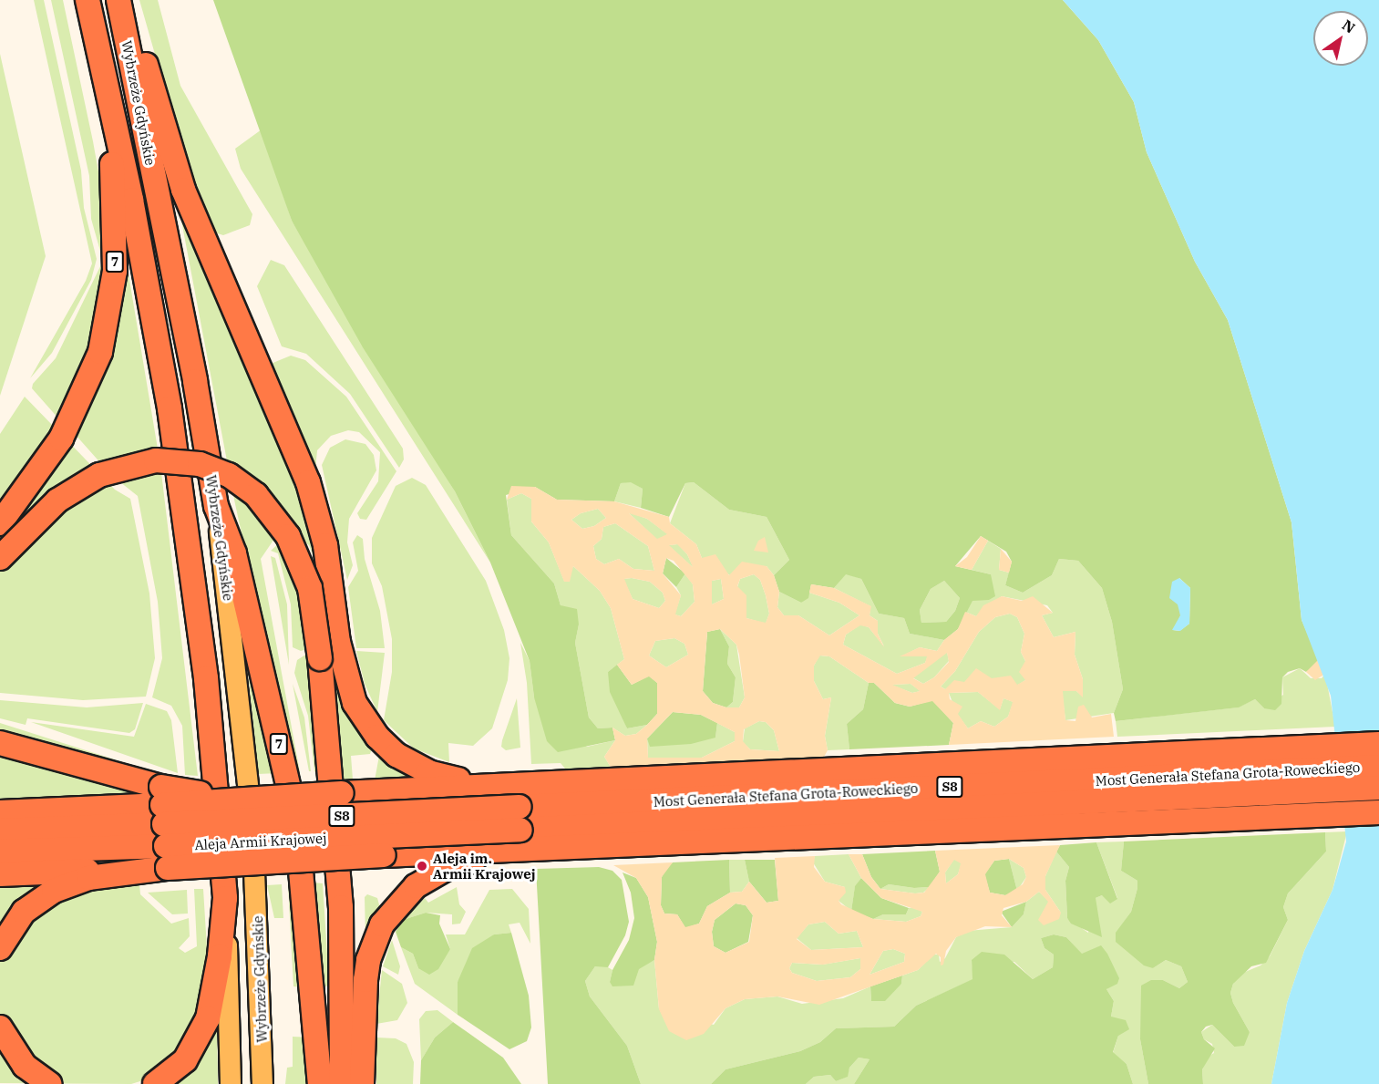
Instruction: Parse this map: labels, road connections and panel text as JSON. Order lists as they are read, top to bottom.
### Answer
{
  "streets": {
    "highway": [
      "Wybrzeże Gdyńskie",
      "7",
      "Most Generała Stefana Grota-Roweckiego",
      "S8",
      "Aleja Armii Krajowej"
    ]
  },
  "crossings": [
    ["Wybrzeże Gdyńskie", "7"],
    ["Most Generała Stefana Grota-Roweckiego", "Aleja Armii Krajowej"]
  ],
  "places": ["Aleja im. Armii Krajowej"],
  "north": "top right"
}
